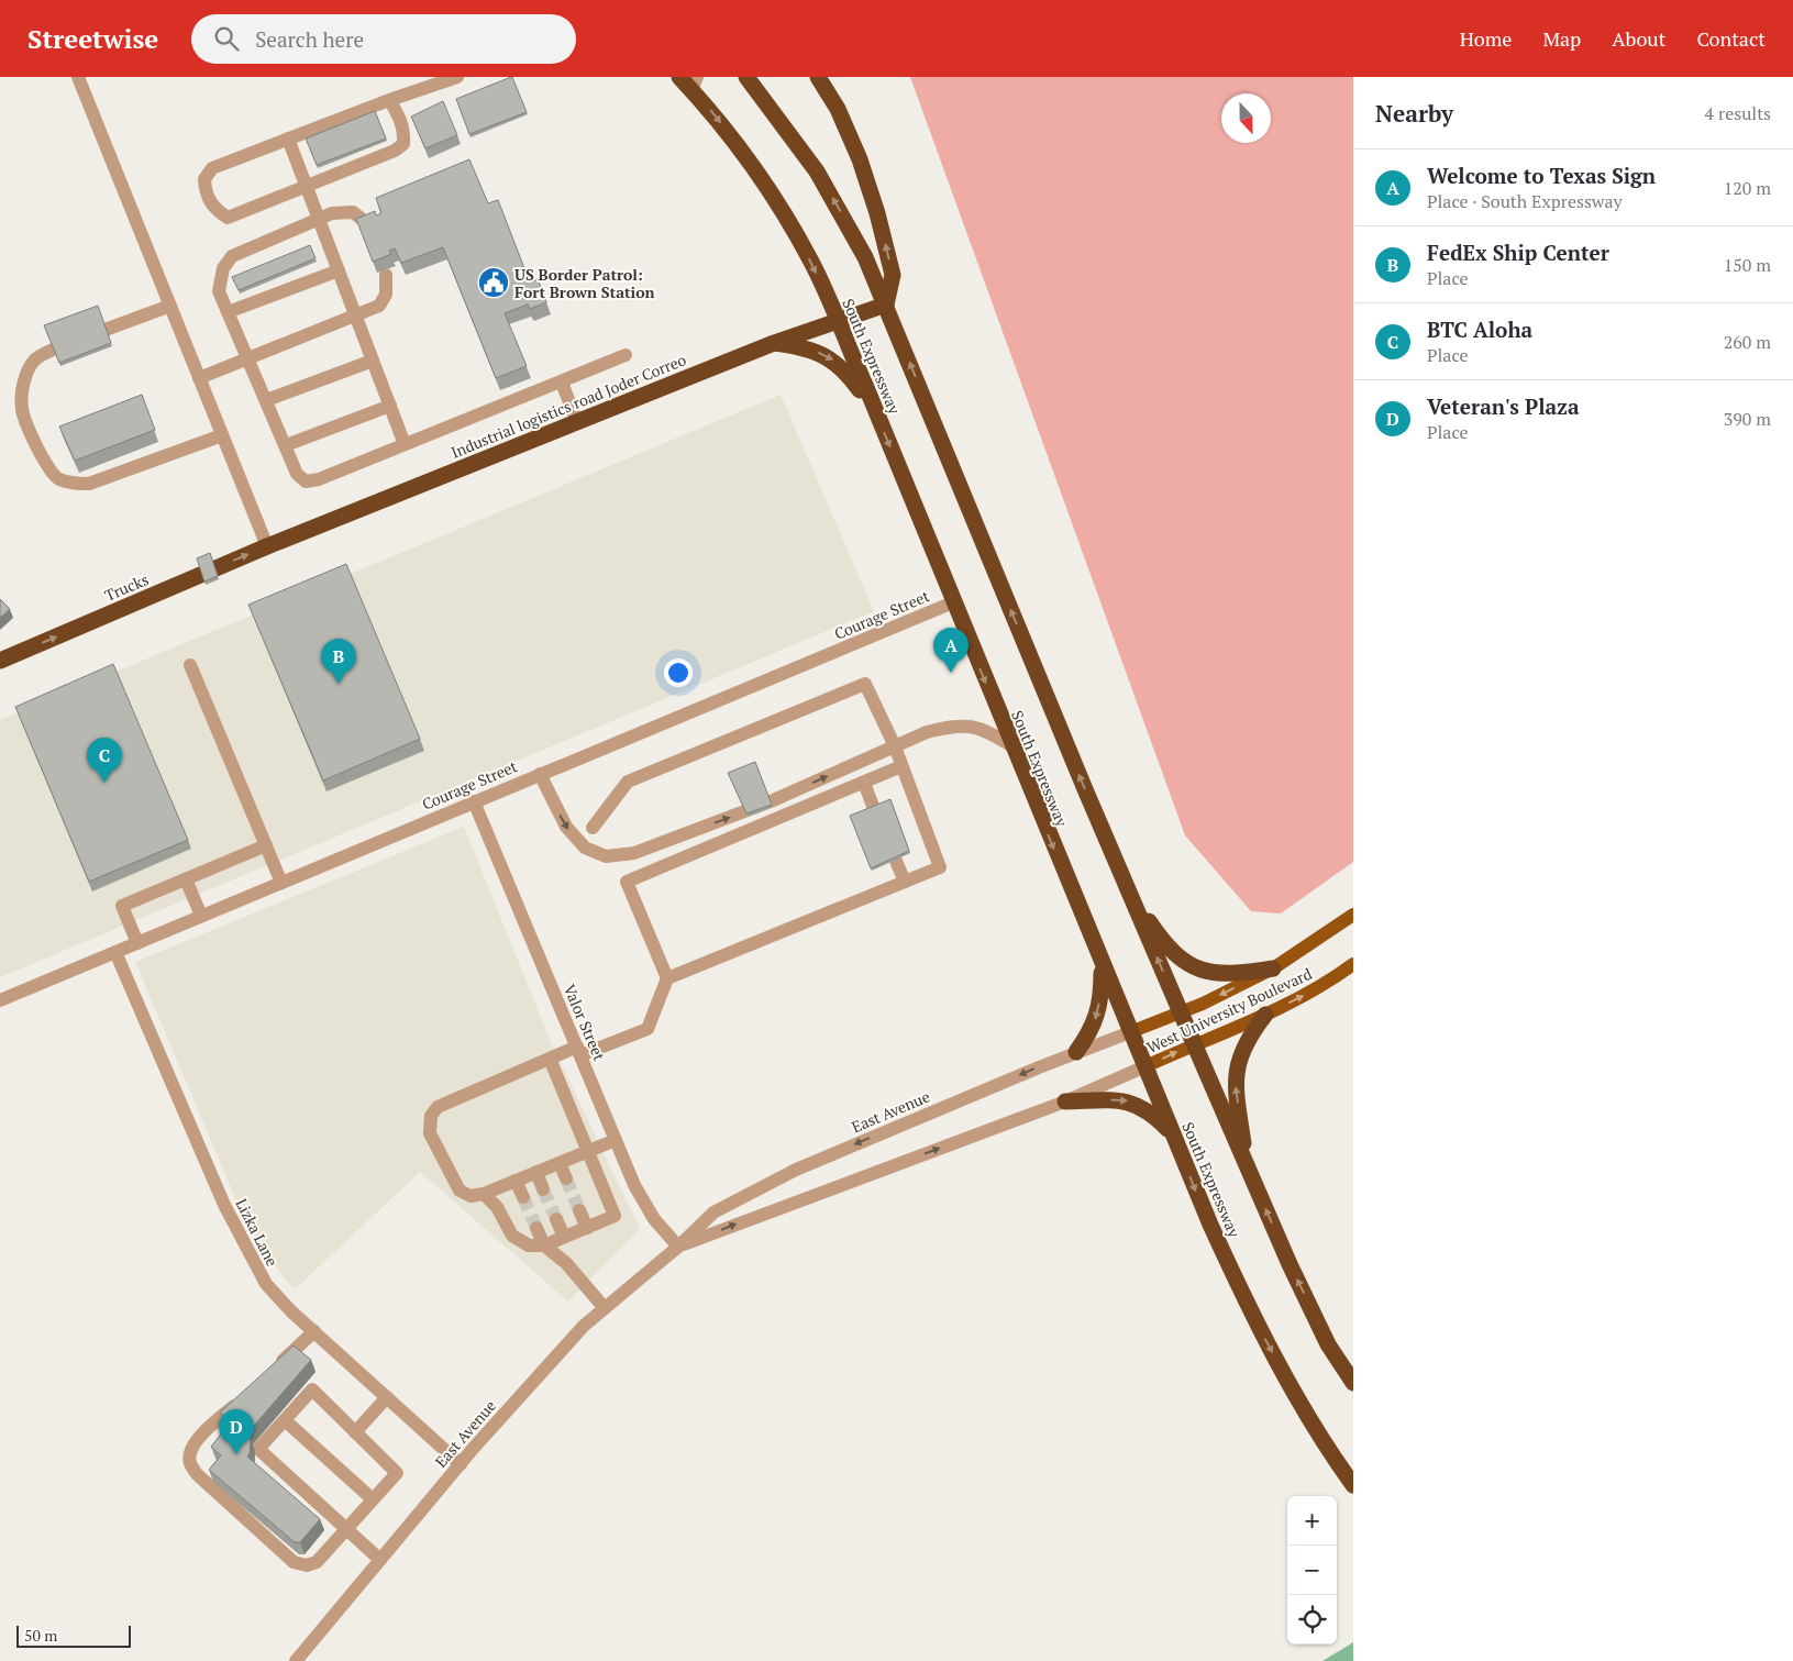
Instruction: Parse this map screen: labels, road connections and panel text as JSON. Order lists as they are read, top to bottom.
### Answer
{
  "streets": {
    "highway": ["South Expressway", "Industrial logistics road Joder Correo", "Trucks"],
    "main road": ["West University Boulevard"],
    "street": [
      "Courage Street",
      "Valor Street",
      "East Avenue",
      "Lizka Lane"
    ]
  },
  "crossings": [
    ["South Expressway", "Industrial logistics road Joder Correo"],
    ["South Expressway", "Courage Street"],
    ["South Expressway", "West University Boulevard"],
    ["South Expressway", "East Avenue"],
    ["Industrial logistics road Joder Correo", "Trucks"],
    ["Courage Street", "Valor Street"],
    ["Courage Street", "Lizka Lane"],
    ["West University Boulevard", "East Avenue"],
    ["Valor Street", "East Avenue"],
    ["East Avenue", "Lizka Lane"]
  ],
  "one_way": ["Trucks"],
  "places": {
    "public building": ["US Border Patrol: Fort Brown Station"]
  },
  "scale_bar": "50 m",
  "north": "bottom",
  "page": {
    "header": "Streetwise",
    "search": "Search here",
    "nav": [
      "Home",
      "Map",
      "About",
      "Contact"
    ],
    "heading": ["Nearby", "4 results"],
    "list": [
      {
        "mark": "A",
        "name": "Welcome to Texas Sign",
        "note": "Place · South Expressway",
        "value": "120 m"
      },
      {
        "mark": "B",
        "name": "FedEx Ship Center",
        "note": "Place",
        "value": "150 m"
      },
      {
        "mark": "C",
        "name": "BTC Aloha",
        "note": "Place",
        "value": "260 m"
      },
      {
        "mark": "D",
        "name": "Veteran's Plaza",
        "note": "Place",
        "value": "390 m"
      }
    ],
    "pins": [
      "A",
      "B",
      "C",
      "D"
    ],
    "map_buttons": ["+", "−"],
    "scale": "50 m"
  }
}
